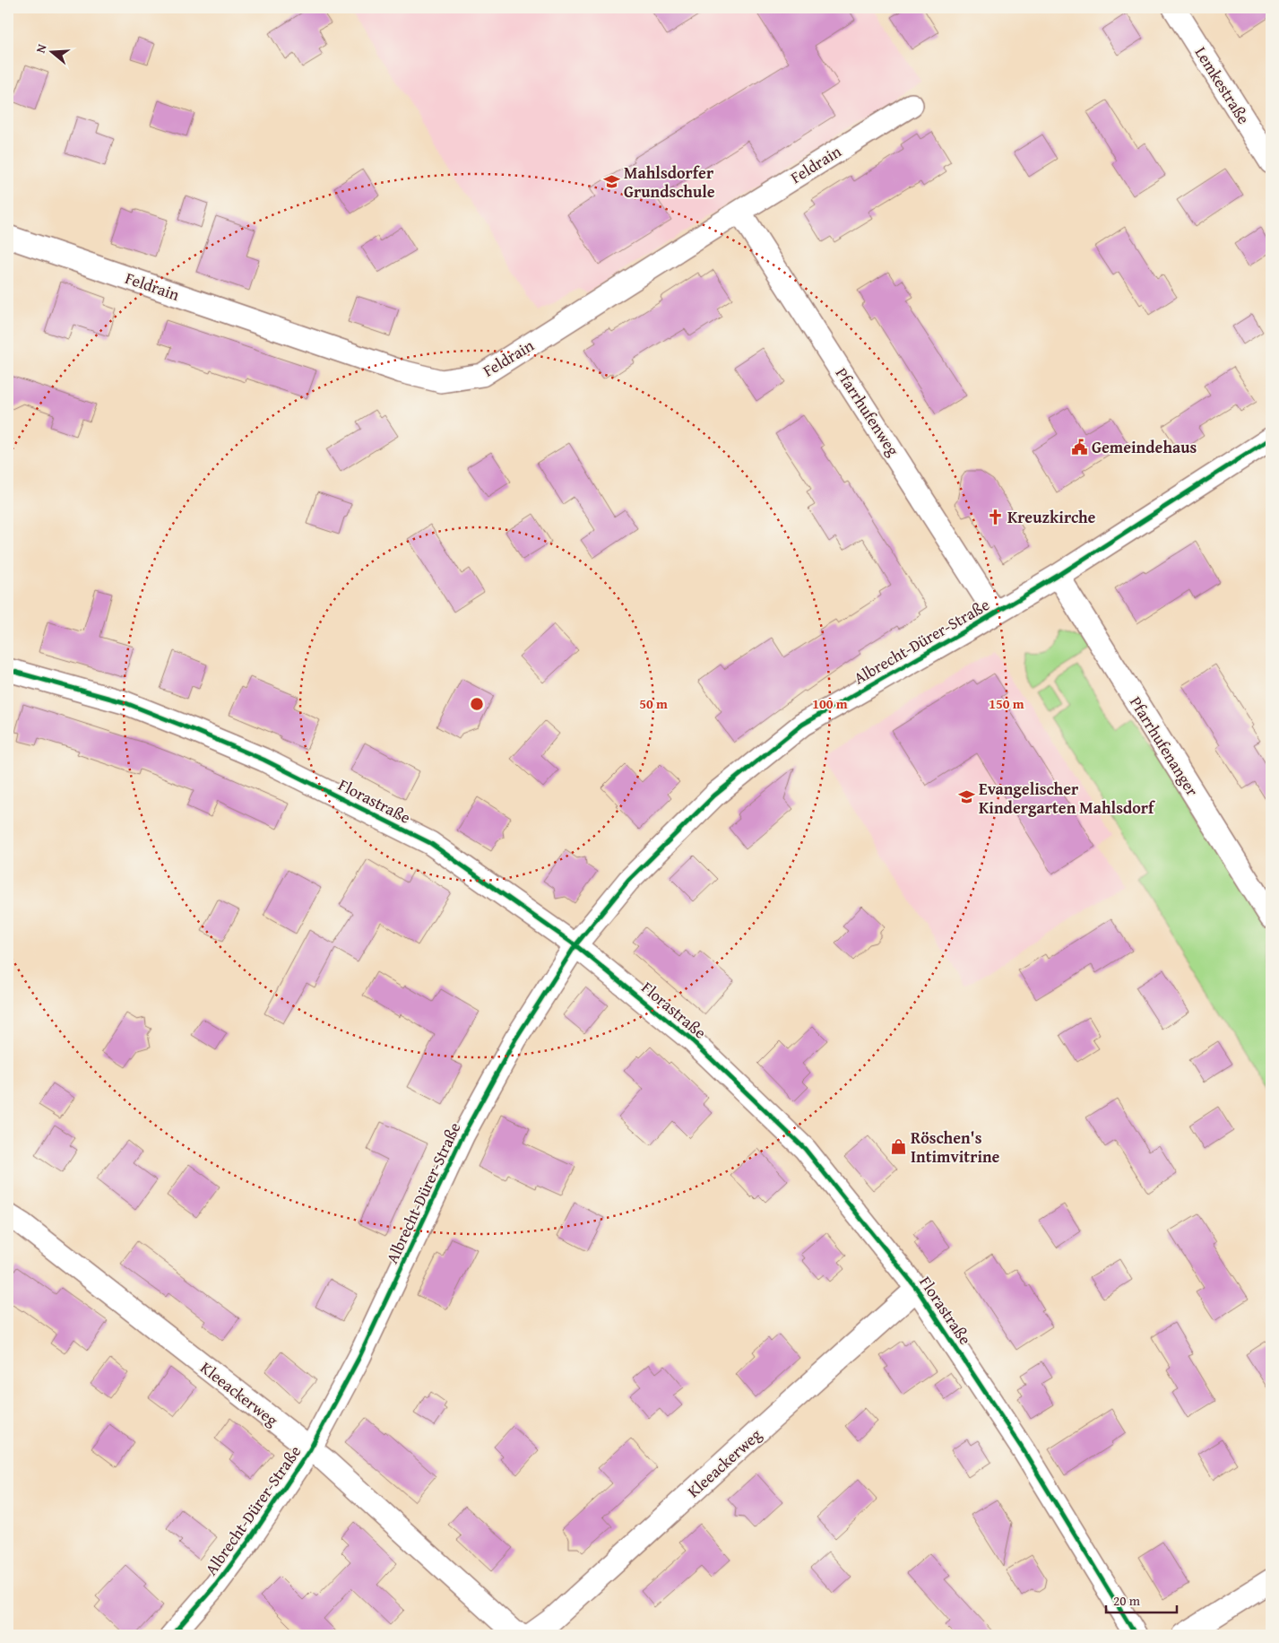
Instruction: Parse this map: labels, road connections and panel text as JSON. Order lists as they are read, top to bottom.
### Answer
{
  "streets": {
    "street": [
      "Lemkestraße",
      "Feldrain",
      "Pfarrhufenweg",
      "Albrecht-Dürer-Straße",
      "Pfarrhufenanger",
      "Florastraße",
      "Kleeackerweg"
    ]
  },
  "crossings": [
    ["Feldrain", "Pfarrhufenweg"],
    ["Pfarrhufenweg", "Albrecht-Dürer-Straße"],
    ["Albrecht-Dürer-Straße", "Pfarrhufenanger"],
    ["Albrecht-Dürer-Straße", "Florastraße"],
    ["Albrecht-Dürer-Straße", "Kleeackerweg"],
    ["Florastraße", "Kleeackerweg"]
  ],
  "places": {
    "school or university": ["Mahlsdorfer Grundschule", "Evangelischer Kindergarten Mahlsdorf"],
    "public building": ["Gemeindehaus"],
    "church": ["Kreuzkirche"],
    "shop": ["Röschen's Intimvitrine"]
  },
  "scale_bar": "20 m",
  "north": "left",
  "rings": ["50 m", "100 m", "150 m"]
}
